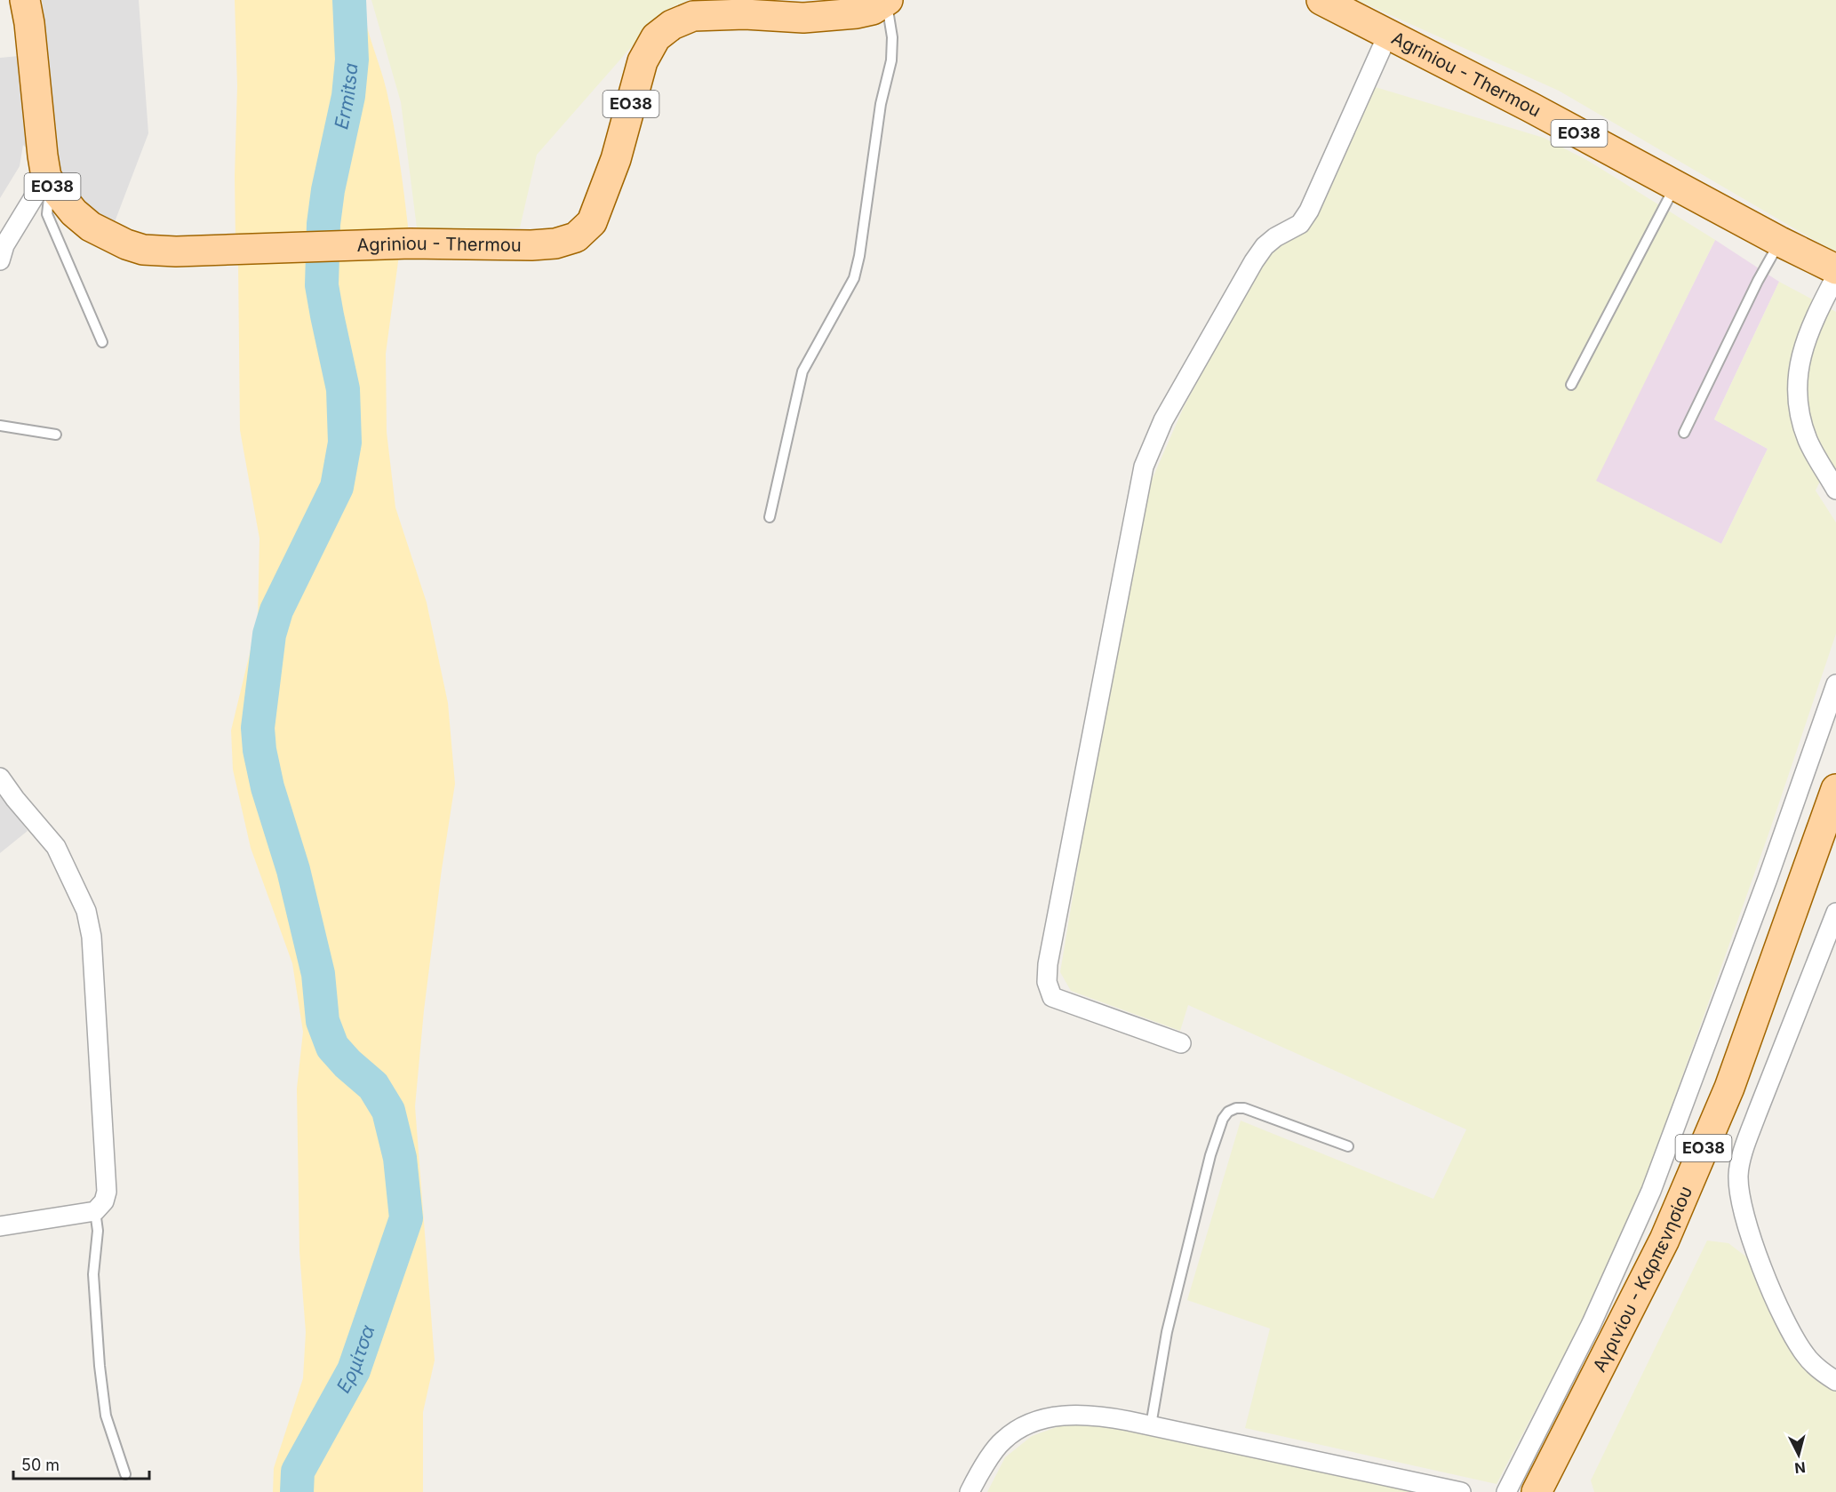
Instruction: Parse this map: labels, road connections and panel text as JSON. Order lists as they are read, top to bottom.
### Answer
{
  "streets": {
    "main road": ["Agriniou - Thermou", "ΕΟ38", "Αγρινίου - Καρπενησίου"]
  },
  "crossings": [
    ["Agriniou - Thermou", "ΕΟ38"]
  ],
  "water": ["Ermitsa", "Ερμίτσα"],
  "scale_bar": "50 m",
  "north": "bottom"
}
